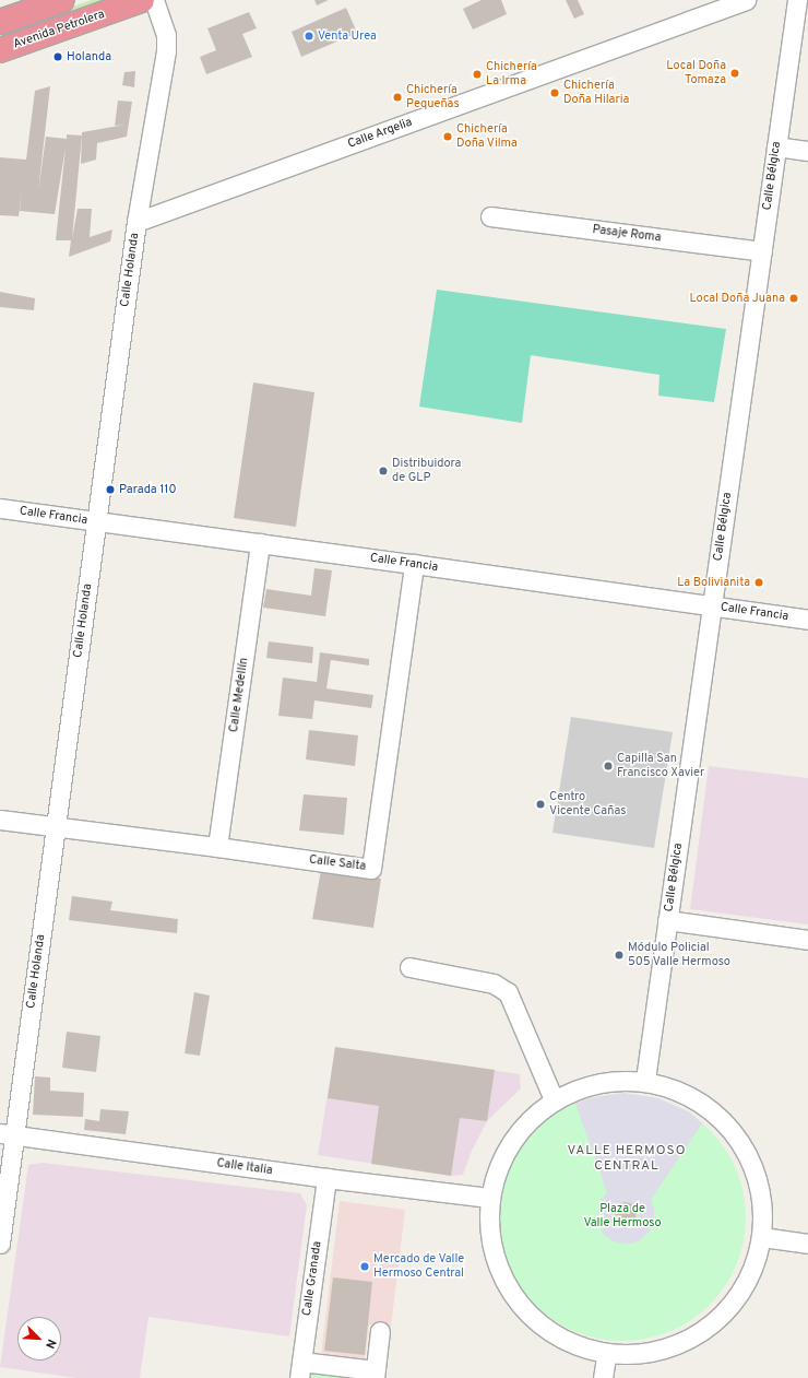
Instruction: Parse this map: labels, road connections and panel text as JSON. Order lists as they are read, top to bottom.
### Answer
{
  "streets": {
    "highway": ["Avenida Petrolera"],
    "street": [
      "Calle Argelia",
      "Calle Bélgica",
      "Pasaje Roma",
      "Calle Holanda",
      "Calle Francia",
      "Calle Medellín",
      "Calle Salta",
      "Calle Italia",
      "Calle Granada"
    ]
  },
  "crossings": [
    ["Calle Argelia", "Calle Holanda"],
    ["Calle Bélgica", "Pasaje Roma"],
    ["Calle Bélgica", "Calle Francia"],
    ["Calle Holanda", "Calle Francia"],
    ["Calle Holanda", "Calle Salta"],
    ["Calle Holanda", "Calle Italia"],
    ["Calle Francia", "Calle Medellín"],
    ["Calle Francia", "Calle Salta"],
    ["Calle Medellín", "Calle Salta"],
    ["Calle Italia", "Calle Granada"]
  ],
  "districts": ["VALLE HERMOSO CENTRAL"],
  "parks": ["Plaza de Valle Hermoso"],
  "places": [
    "Venta Urea",
    "Holanda",
    "Local Doña Tomaza",
    "Chichería La Irma",
    "Chichería Doña Hilaria",
    "Chichería Pequeñas",
    "Chichería Doña Vilma",
    "Local Doña Juana",
    "Distribuidora de GLP",
    "Parada 110",
    "La Bolivianita",
    "Capilla San Francisco Xavier",
    "Centro Vicente Cañas",
    "Módulo Policial 505 Valle Hermoso",
    "Mercado de Valle Hermoso Central"
  ],
  "north": "bottom right"
}
